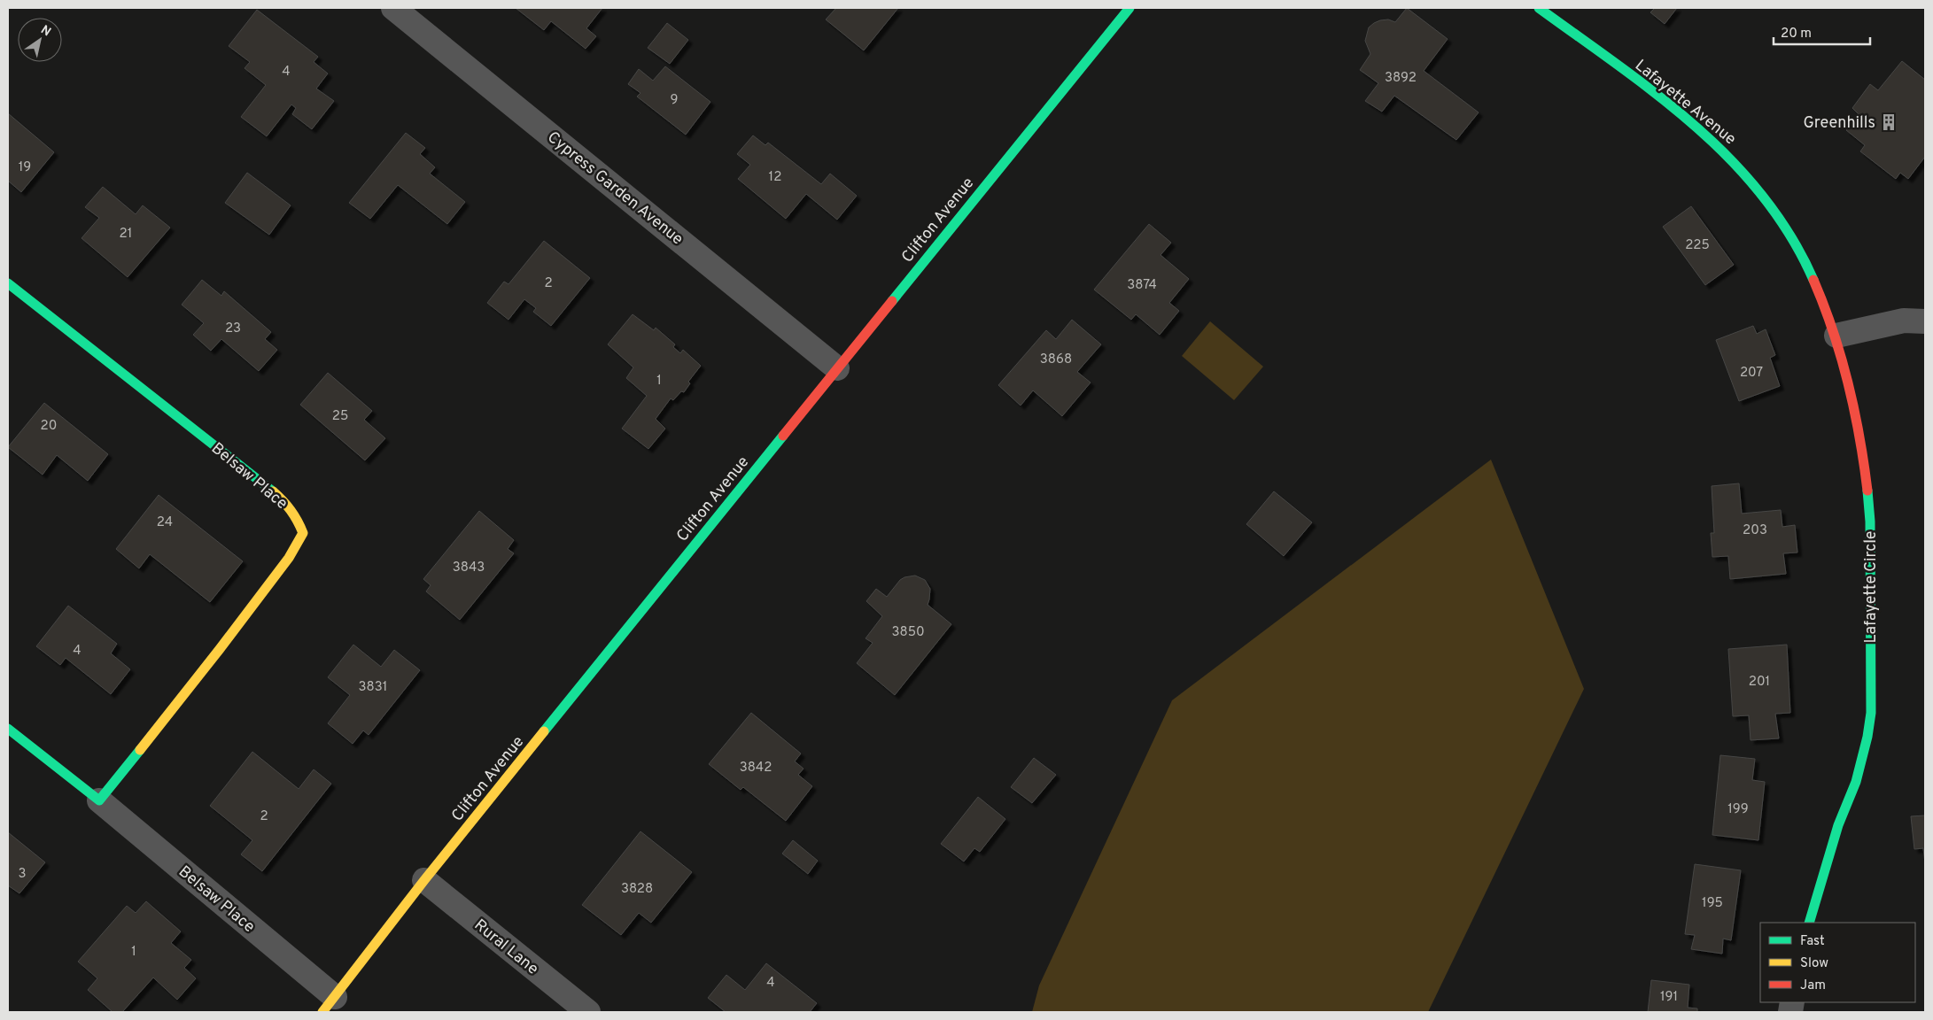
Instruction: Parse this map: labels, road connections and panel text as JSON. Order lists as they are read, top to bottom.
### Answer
{
  "streets": {
    "street": [
      "Lafayette Avenue",
      "Cypress Garden Avenue",
      "Clifton Avenue",
      "Belsaw Place",
      "Lafayette Circle",
      "Rural Lane"
    ]
  },
  "crossings": [
    ["Lafayette Avenue", "Lafayette Circle"],
    ["Cypress Garden Avenue", "Clifton Avenue"],
    ["Clifton Avenue", "Belsaw Place"],
    ["Clifton Avenue", "Rural Lane"]
  ],
  "places": {
    "building": ["Greenhills"]
  },
  "house_numbers": [
    "4",
    "3892",
    "9",
    "19",
    "12",
    "21",
    "225",
    "2",
    "3874",
    "23",
    "3868",
    "207",
    "1",
    "25",
    "20",
    "24",
    "203",
    "3843",
    "3850",
    "4",
    "201",
    "3831",
    "3842",
    "199",
    "2",
    "3",
    "3828",
    "195",
    "1",
    "4",
    "191"
  ],
  "legend": ["Fast", "Slow", "Jam"],
  "scale_bar": "20 m",
  "north": "top right"
}
